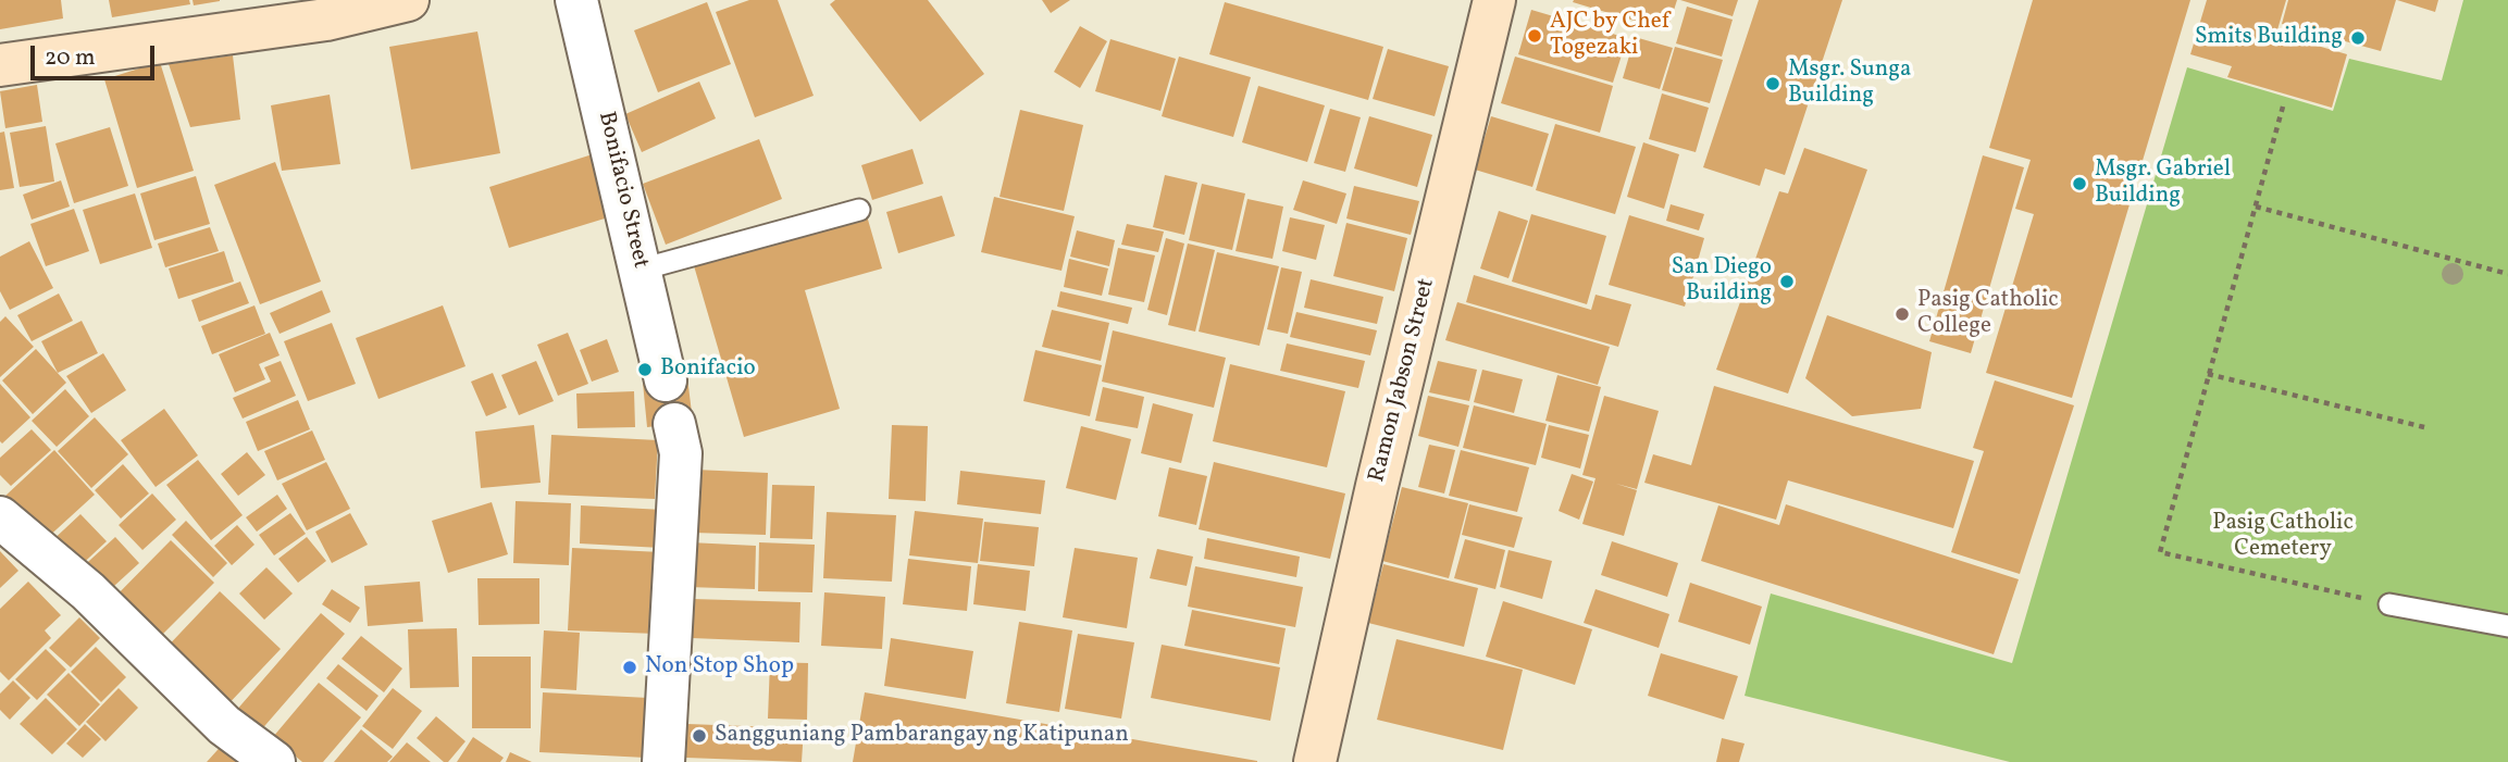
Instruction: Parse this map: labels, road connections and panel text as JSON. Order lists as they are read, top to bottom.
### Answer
{
  "streets": {
    "main road": ["Ramon Jabson Street"],
    "street": ["Bonifacio Street"]
  },
  "parks": ["Pasig Catholic Cemetery"],
  "places": [
    "AJC by Chef Togezaki",
    "Smits Building",
    "Msgr. Sunga Building",
    "Msgr. Gabriel Building",
    "San Diego Building",
    "Pasig Catholic College",
    "Bonifacio",
    "Non Stop Shop",
    "Sangguniang Pambarangay ng Katipunan"
  ],
  "scale_bar": "20 m"
}
